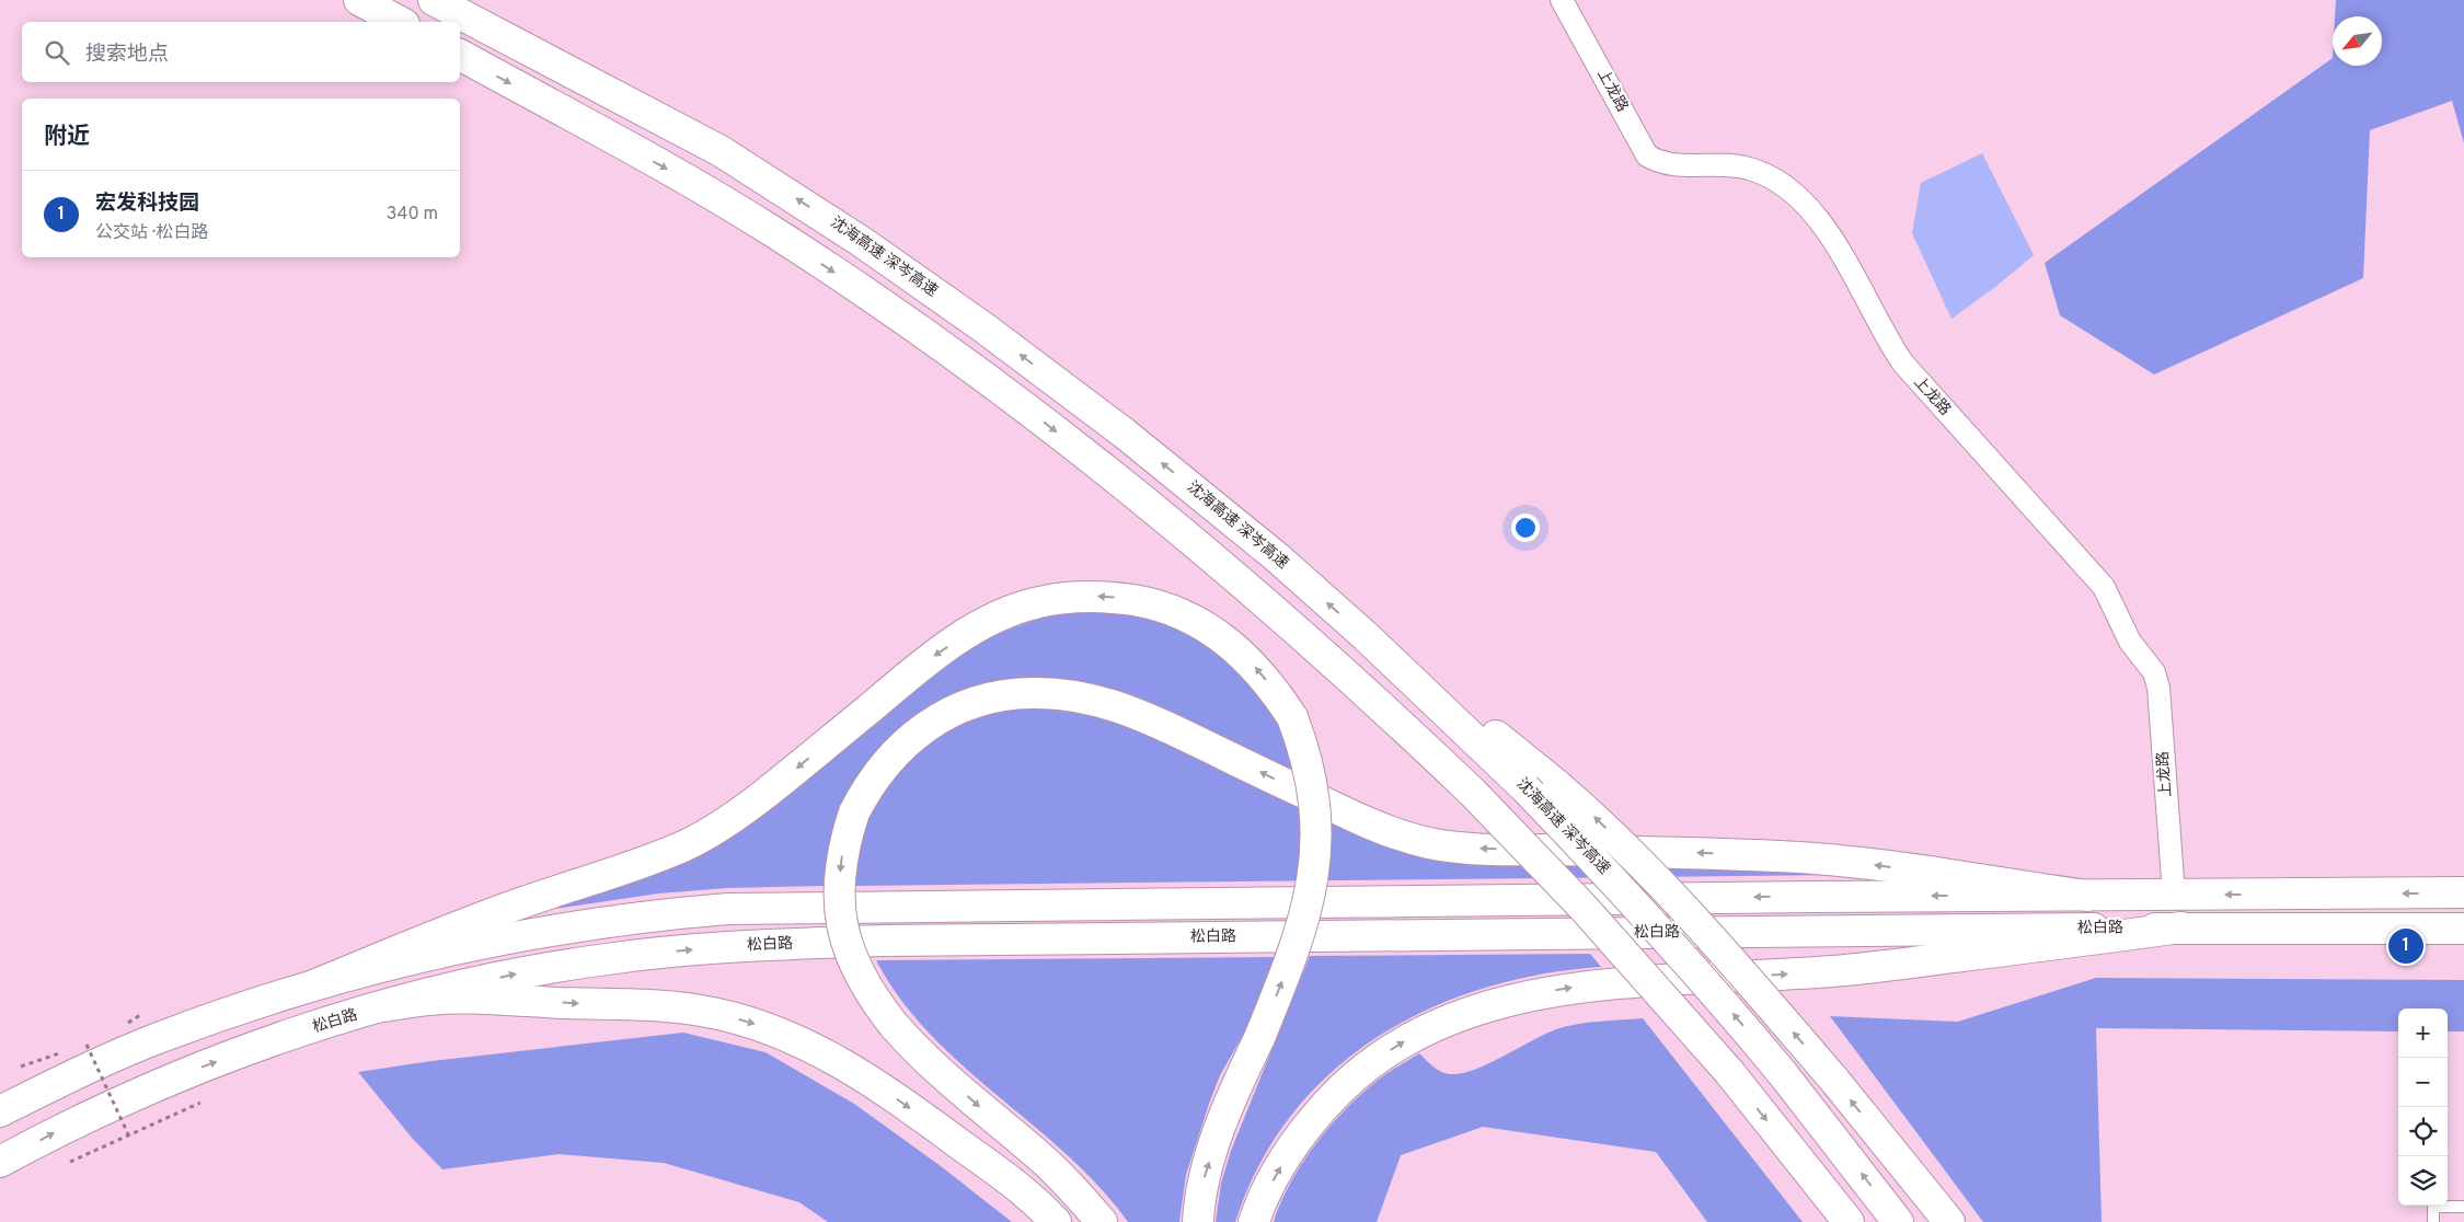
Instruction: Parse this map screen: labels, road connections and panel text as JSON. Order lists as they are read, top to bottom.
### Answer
{
  "streets": {
    "main road": ["沈海高速 深岑高速", "松白路"],
    "street": ["上龙路"]
  },
  "north": "bottom left",
  "page": {
    "search": "搜索地点",
    "heading": "附近",
    "list": [
      {
        "mark": "1",
        "name": "宏发科技园",
        "note": "公交站 · 松白路",
        "value": "340 m"
      }
    ],
    "pins": "1",
    "map_buttons": ["+", "−"]
  }
}
